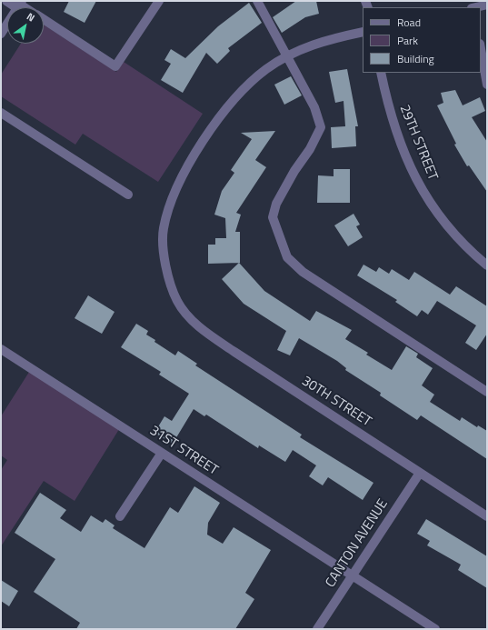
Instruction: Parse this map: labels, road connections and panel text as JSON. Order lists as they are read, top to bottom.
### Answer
{
  "streets": {
    "street": [
      "29TH STREET",
      "30TH STREET",
      "31ST STREET",
      "CANTON AVENUE"
    ]
  },
  "crossings": [
    ["30TH STREET", "CANTON AVENUE"],
    ["31ST STREET", "CANTON AVENUE"]
  ],
  "legend": ["Road", "Park", "Building"],
  "north": "top right"
}
